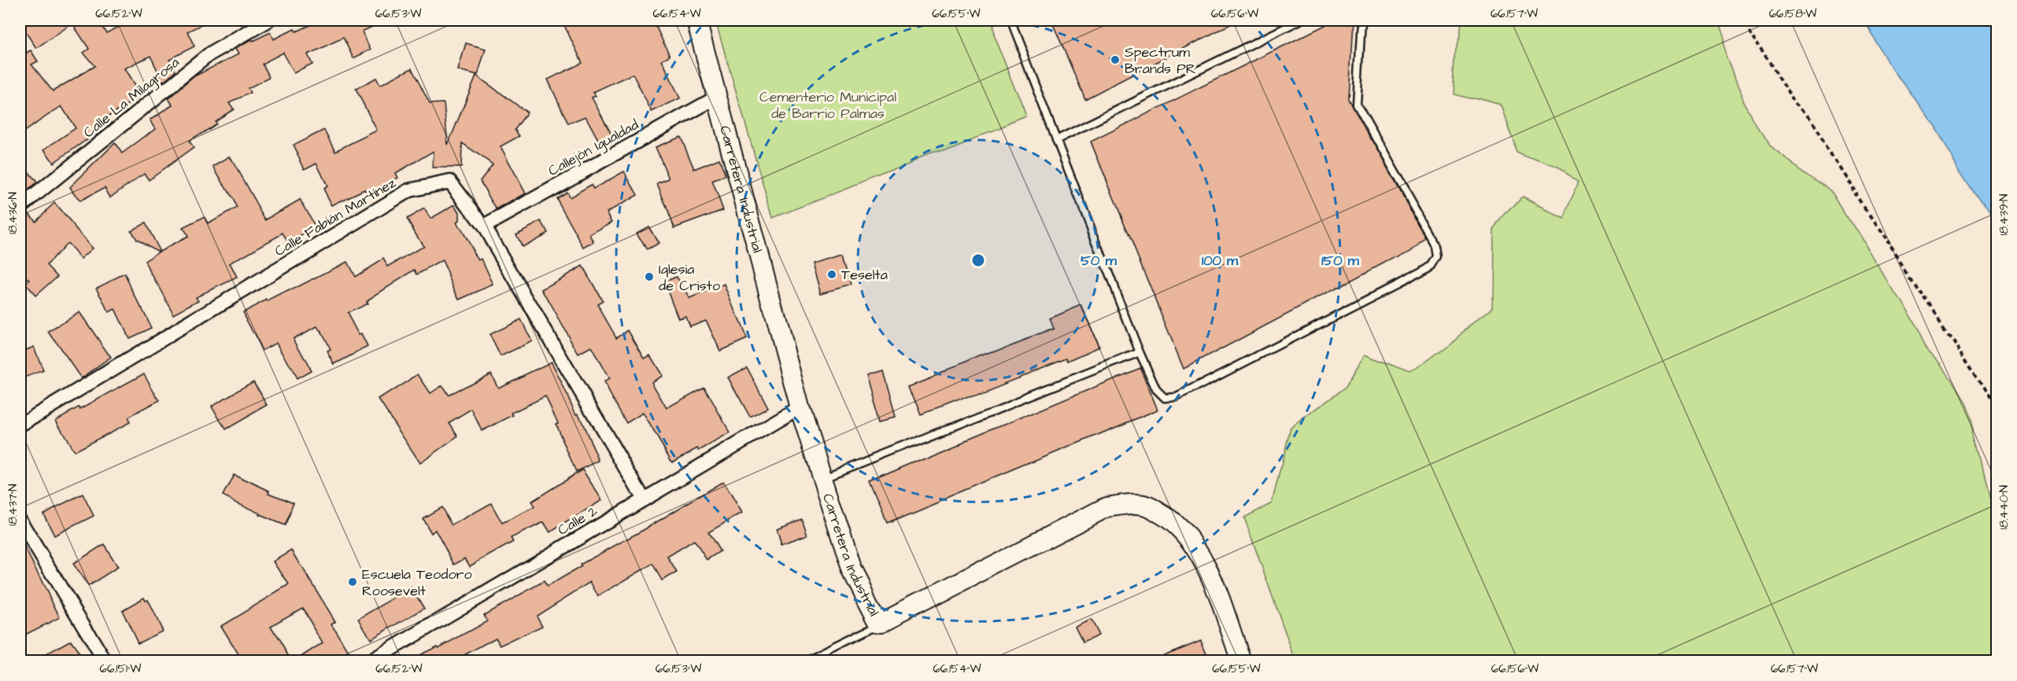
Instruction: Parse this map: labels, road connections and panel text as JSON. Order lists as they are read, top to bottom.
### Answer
{
  "streets": {
    "street": [
      "Calle La Milagrosa",
      "Callejón Igualdad",
      "Carretera Industrial",
      "Calle Fabián Martínez",
      "Calle 2"
    ]
  },
  "crossings": [
    ["Callejón Igualdad", "Carretera Industrial"],
    ["Callejón Igualdad", "Calle Fabián Martínez"],
    ["Carretera Industrial", "Calle 2"],
    ["Calle Fabián Martínez", "Calle 2"]
  ],
  "parks": ["Cementerio Municipal de Barrio Palmas"],
  "places": [
    "Spectrum Brands PR",
    "Teselta",
    "Iglesia de Cristo",
    "Escuela Teodoro Roosevelt"
  ],
  "coordinates": [
    "66.152°W",
    "66.153°W",
    "66.154°W",
    "66.155°W",
    "66.156°W",
    "66.157°W",
    "66.158°W",
    "18.436°N",
    "18.439°N",
    "18.437°N",
    "18.440°N",
    "66.151°W"
  ],
  "rings": ["50 m", "100 m", "150 m"]
}
